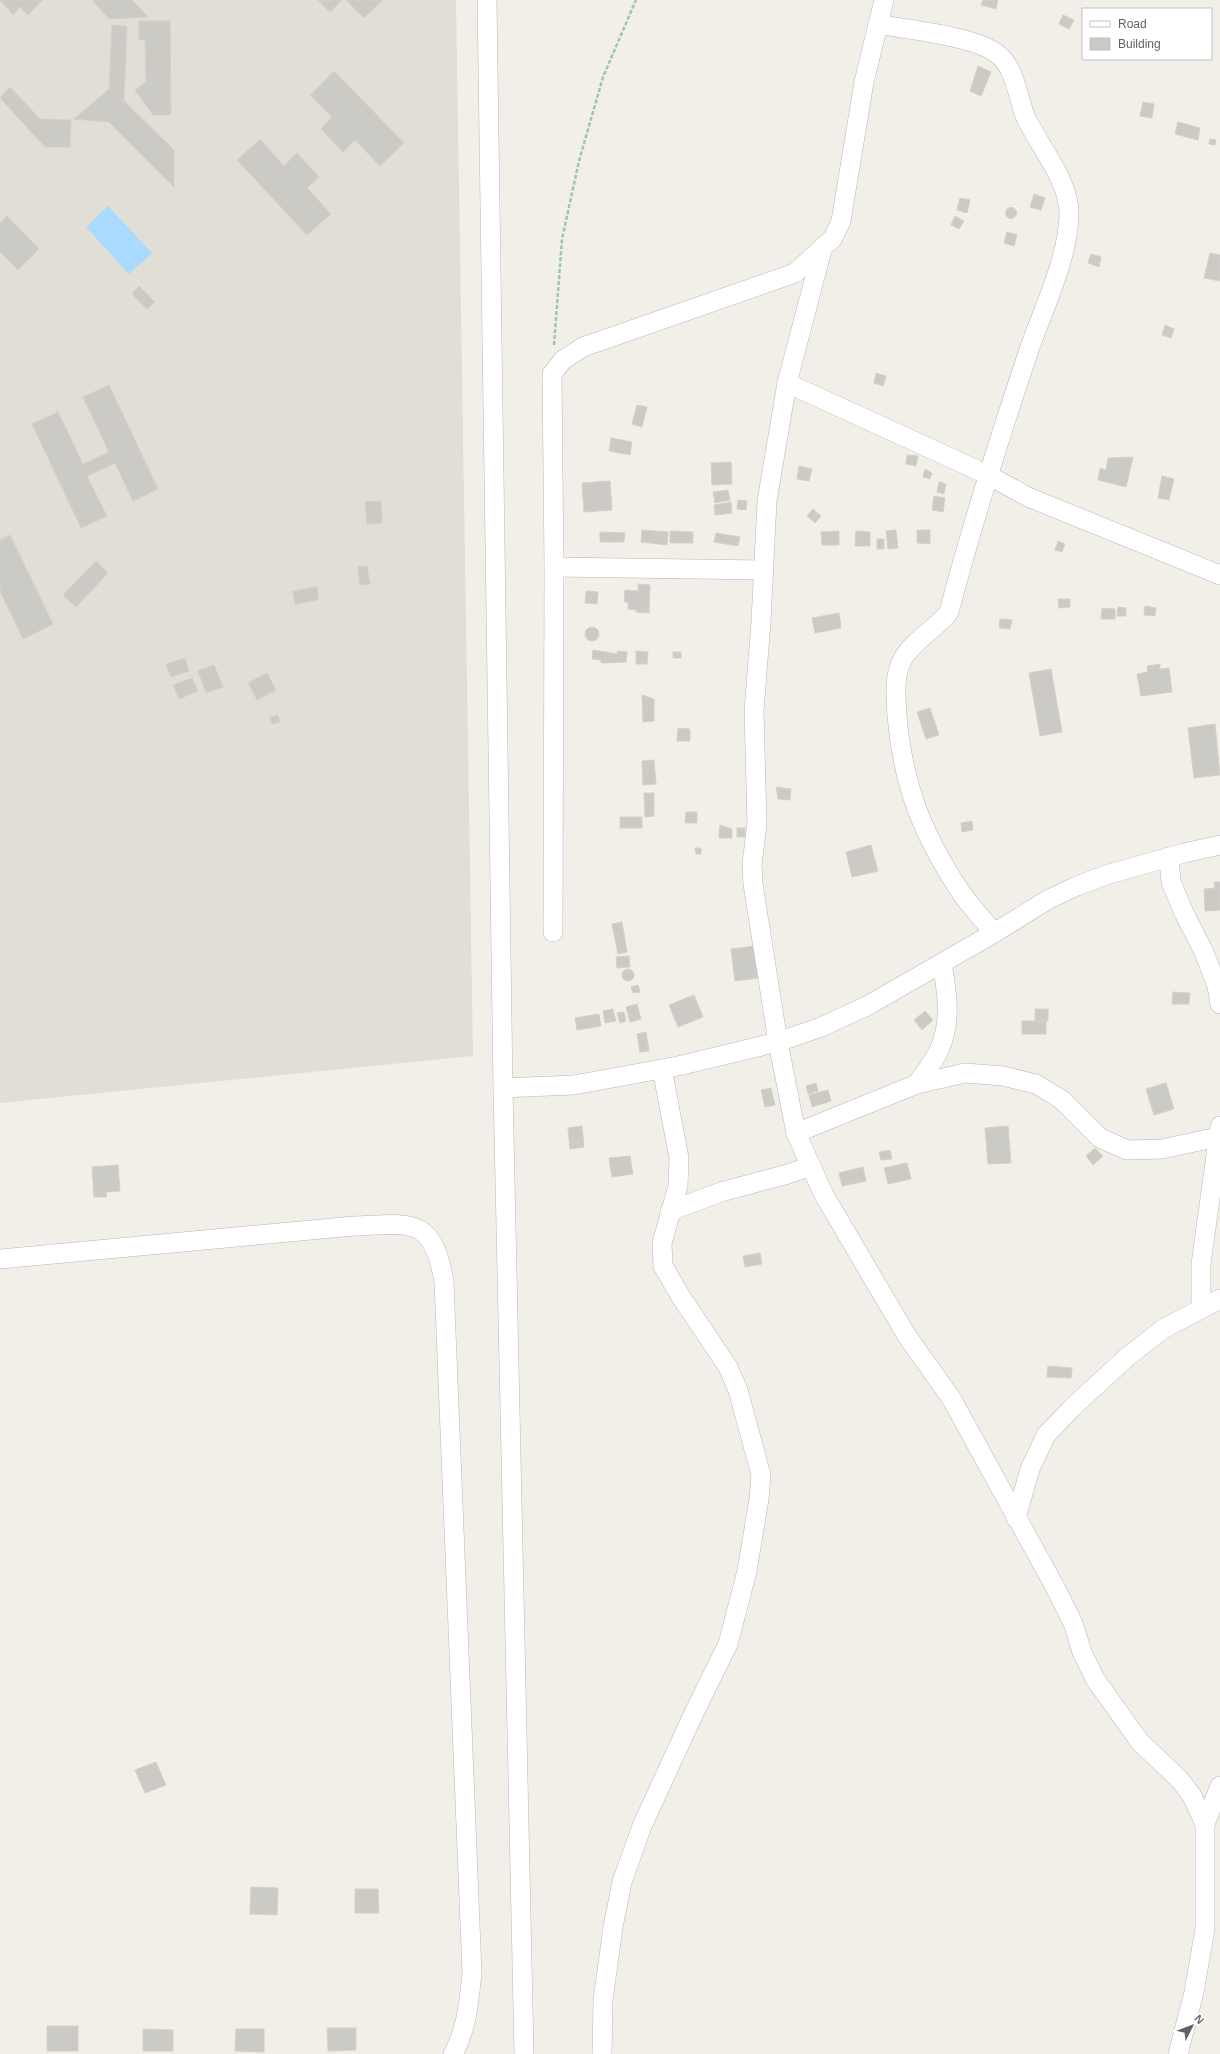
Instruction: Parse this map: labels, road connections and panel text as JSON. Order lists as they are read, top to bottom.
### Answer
{
  "legend": ["Road", "Building"],
  "north": "top right"
}
